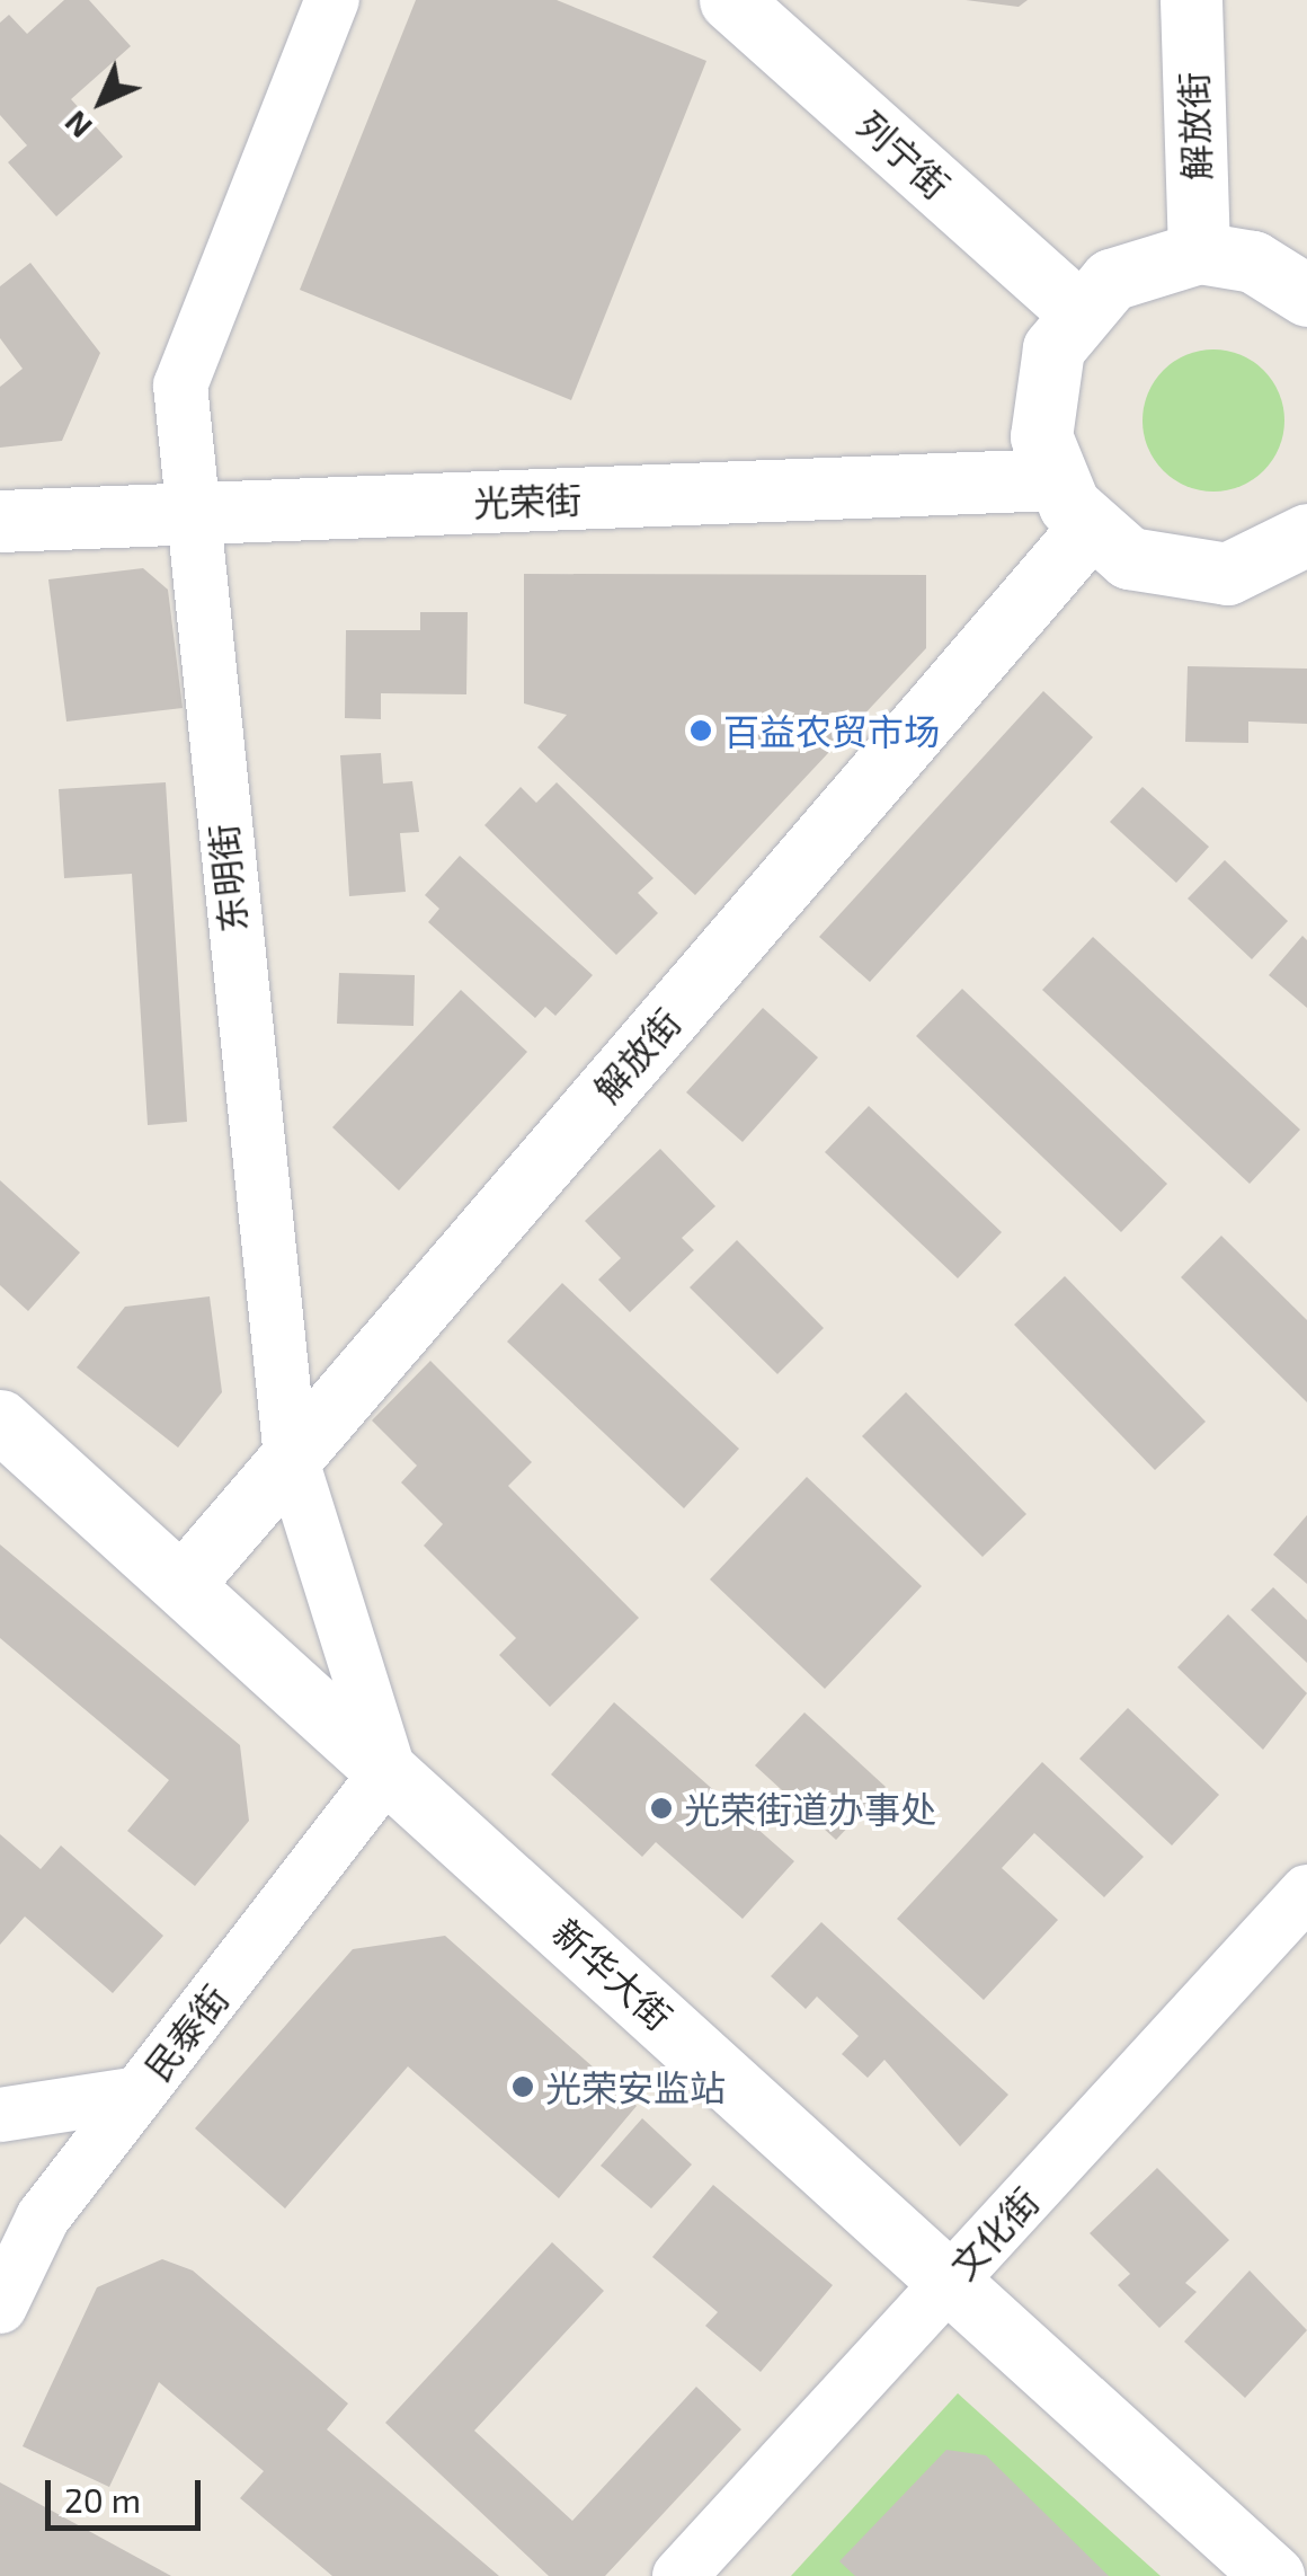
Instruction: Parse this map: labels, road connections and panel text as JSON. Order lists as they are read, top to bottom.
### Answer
{
  "streets": {
    "street": [
      "解放街",
      "列宁街",
      "光荣街",
      "东明街",
      "新华大街",
      "民泰街",
      "文化街"
    ]
  },
  "crossings": [
    ["解放街", "东明街"],
    ["解放街", "新华大街"],
    ["光荣街", "东明街"],
    ["东明街", "新华大街"],
    ["东明街", "民泰街"],
    ["新华大街", "民泰街"],
    ["新华大街", "文化街"]
  ],
  "places": ["百益农贸市场", "光荣街道办事处", "光荣安监站"],
  "scale_bar": "20 m",
  "north": "bottom left"
}
